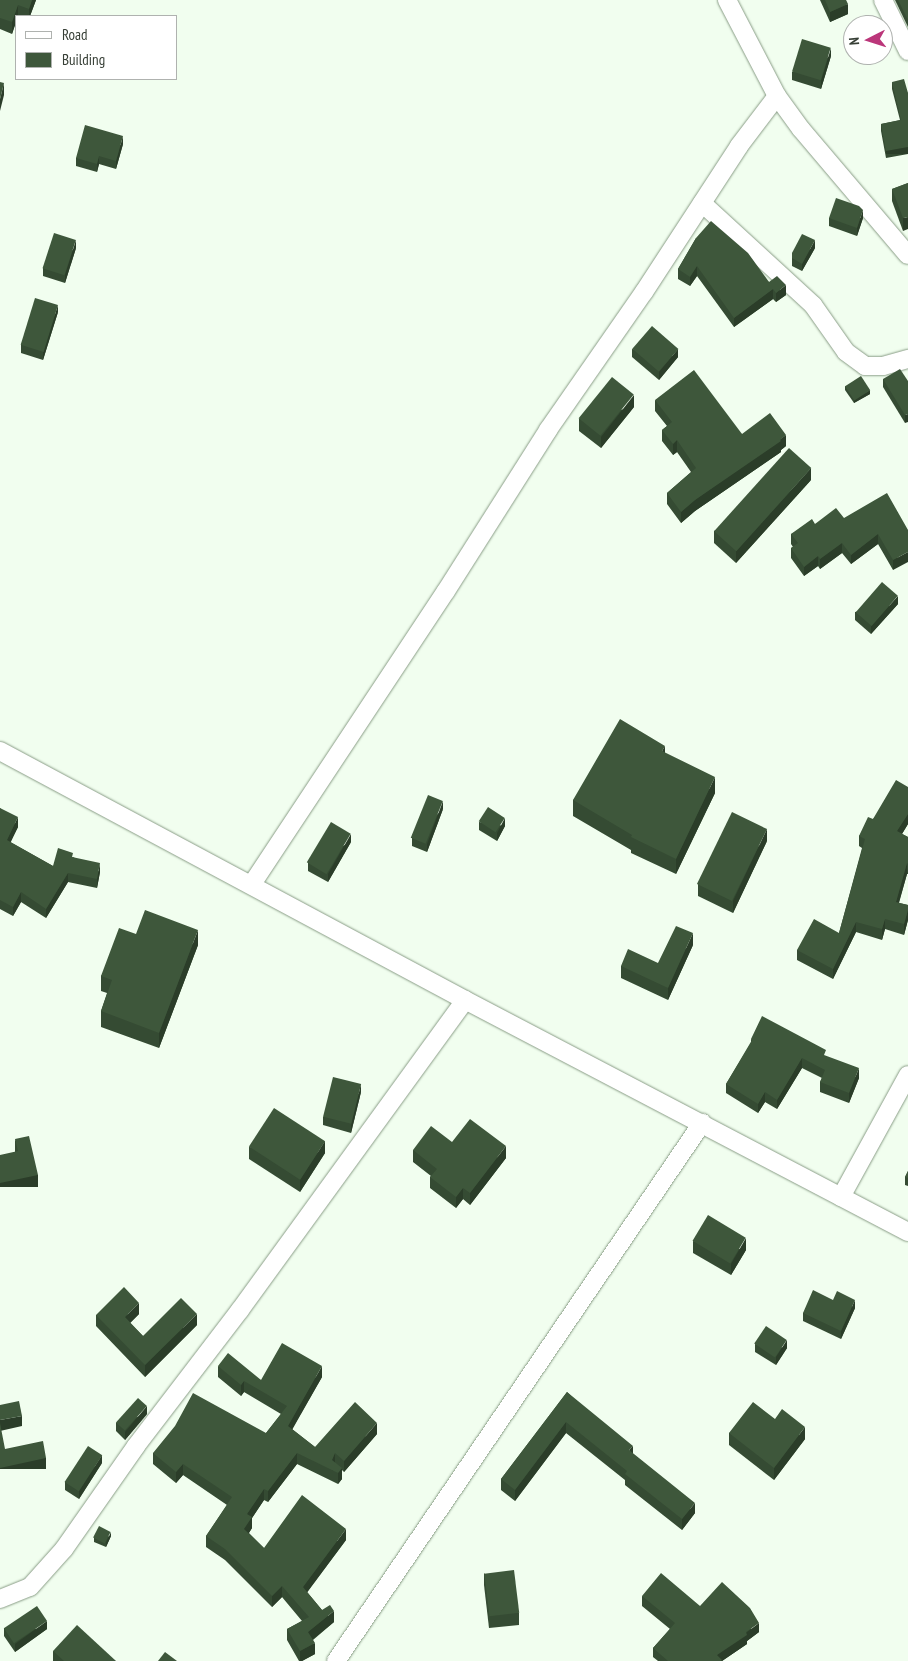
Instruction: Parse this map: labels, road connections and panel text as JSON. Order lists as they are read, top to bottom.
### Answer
{
  "legend": ["Road", "Building"],
  "north": "left"
}
